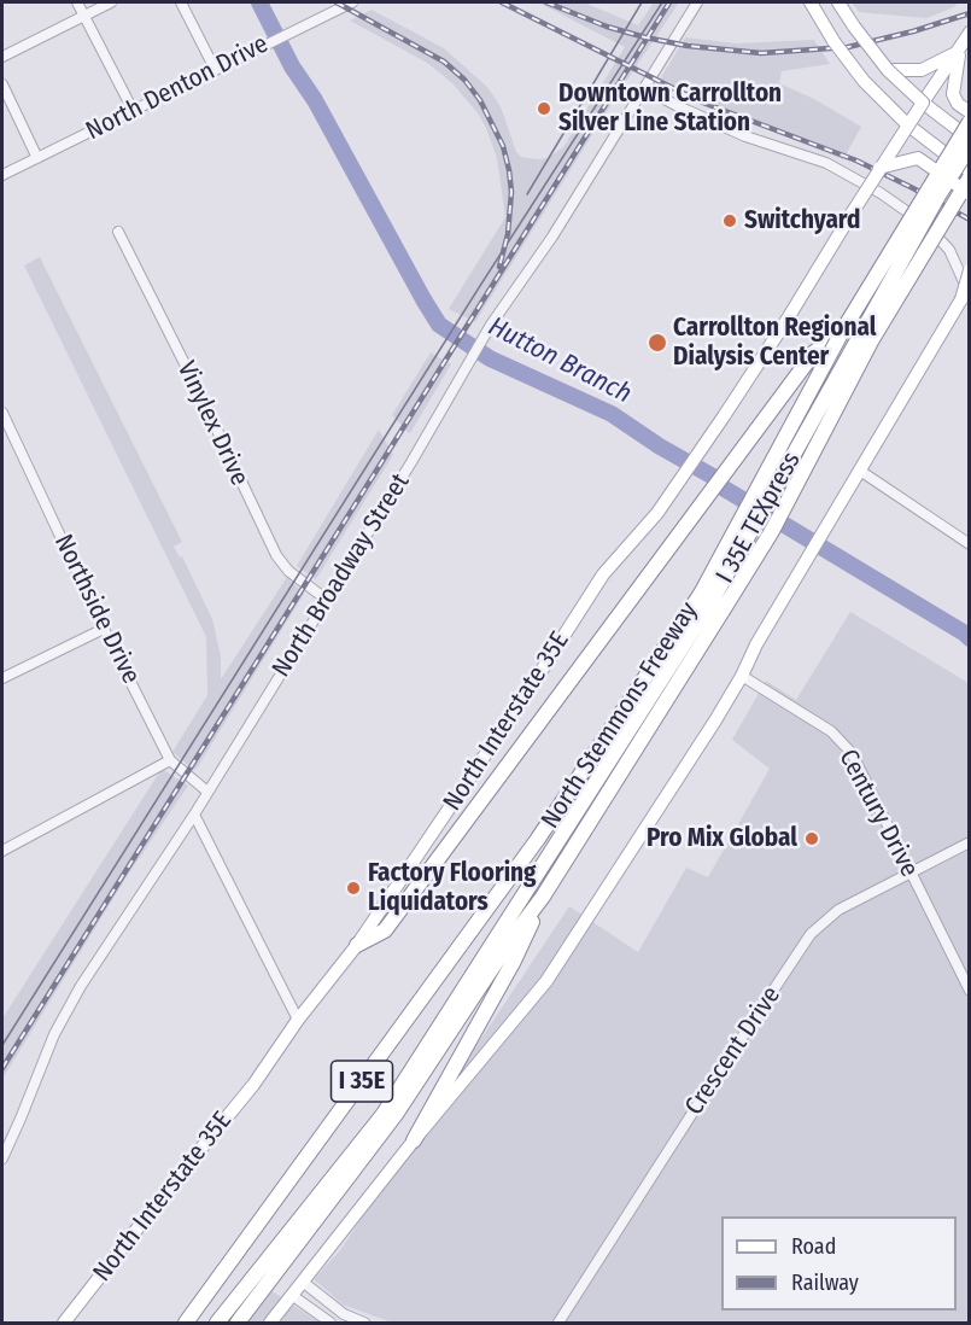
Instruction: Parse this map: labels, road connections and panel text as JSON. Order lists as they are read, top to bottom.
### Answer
{
  "streets": {
    "highway": ["I 35E TEXpress", "North Stemmons Freeway", "I 35E"],
    "main road": ["North Interstate 35E"],
    "street": [
      "North Denton Drive",
      "Vinylex Drive",
      "North Broadway Street",
      "Northside Drive",
      "Century Drive",
      "Crescent Drive"
    ]
  },
  "crossings": [
    ["Vinylex Drive", "North Broadway Street"],
    ["I 35E TEXpress", "North Stemmons Freeway"],
    ["North Broadway Street", "Northside Drive"],
    ["Century Drive", "Crescent Drive"]
  ],
  "water": ["Hutton Branch"],
  "places": [
    "Downtown Carrollton Silver Line Station",
    "Switchyard",
    "Carrollton Regional Dialysis Center",
    "Pro Mix Global",
    "Factory Flooring Liquidators"
  ],
  "legend": ["Road", "Railway"]
}
